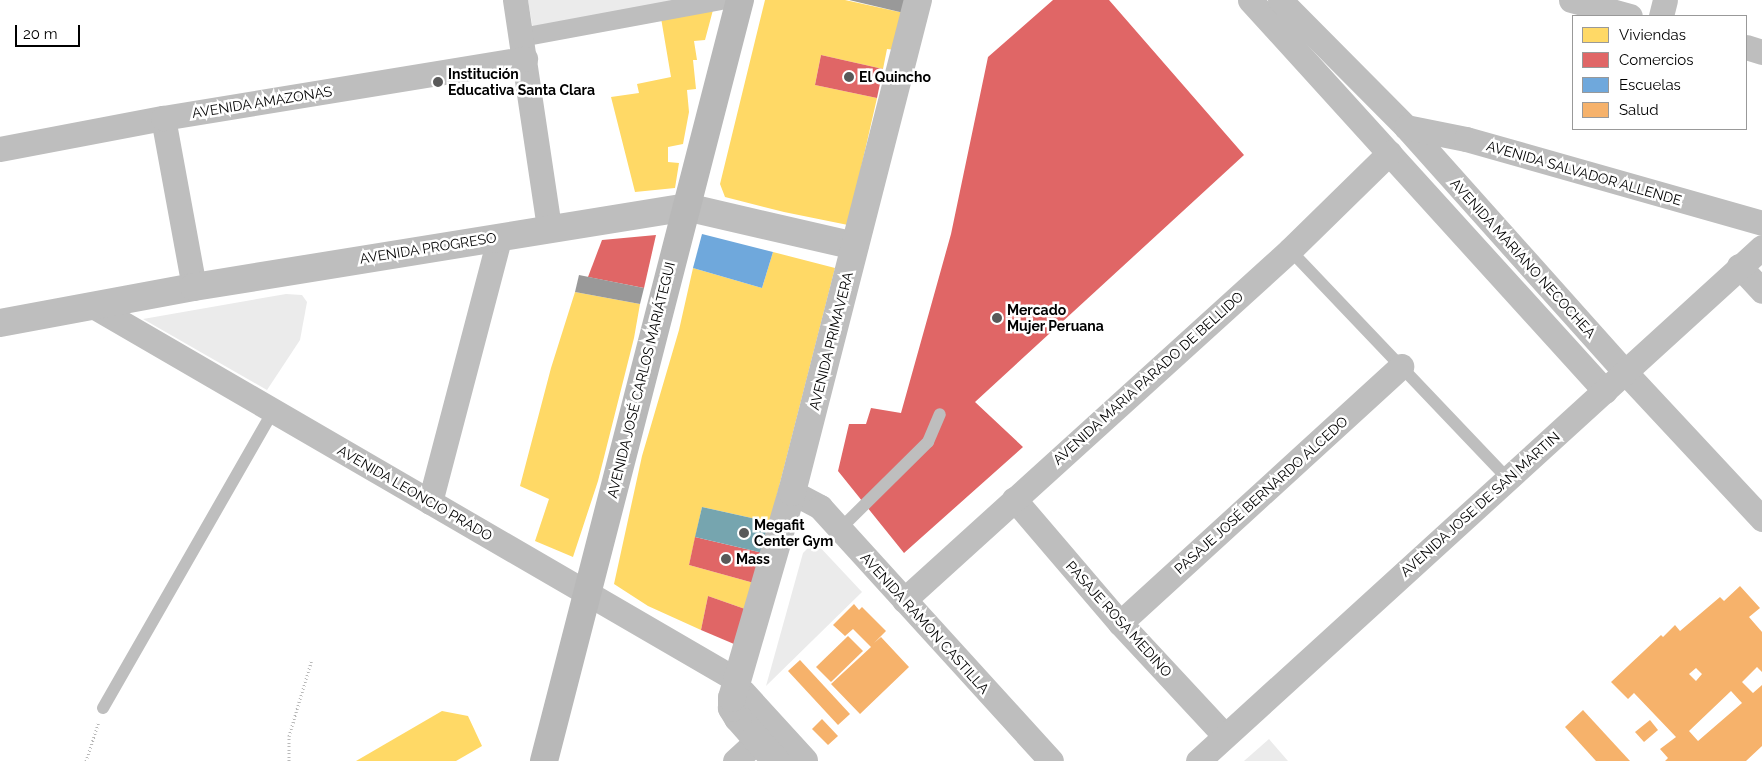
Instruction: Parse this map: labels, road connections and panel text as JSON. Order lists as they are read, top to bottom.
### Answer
{
  "streets": {
    "main road": ["AVENIDA JOSÉ CARLOS MARIÁTEGUI"],
    "street": [
      "AVENIDA AMAZONAS",
      "AVENIDA SALVADOR ALLENDE",
      "AVENIDA PROGRESO",
      "AVENIDA MARIANO NECOCHEA",
      "AVENIDA PRIMAVERA",
      "AVENIDA MARIA PARADO DE BELLIDO",
      "AVENIDA LEONCIO PRADO",
      "PASAJE JOSÉ BERNARDO ALCEDO",
      "AVENIDA JOSE DE SAN MARTIN",
      "PASAJE ROSA MEDINO",
      "AVENIDA RAMON CASTILLA"
    ]
  },
  "crossings": [
    ["AVENIDA SALVADOR ALLENDE", "AVENIDA MARIANO NECOCHEA"],
    ["AVENIDA PROGRESO", "AVENIDA PRIMAVERA"],
    ["AVENIDA PROGRESO", "AVENIDA JOSÉ CARLOS MARIÁTEGUI"],
    ["AVENIDA PROGRESO", "AVENIDA LEONCIO PRADO"],
    ["AVENIDA MARIANO NECOCHEA", "AVENIDA MARIA PARADO DE BELLIDO"],
    ["AVENIDA MARIANO NECOCHEA", "AVENIDA JOSE DE SAN MARTIN"],
    ["AVENIDA PRIMAVERA", "AVENIDA LEONCIO PRADO"],
    ["AVENIDA PRIMAVERA", "AVENIDA RAMON CASTILLA"],
    ["AVENIDA MARIA PARADO DE BELLIDO", "PASAJE ROSA MEDINO"],
    ["AVENIDA MARIA PARADO DE BELLIDO", "AVENIDA RAMON CASTILLA"],
    ["AVENIDA JOSÉ CARLOS MARIÁTEGUI", "AVENIDA LEONCIO PRADO"],
    ["PASAJE JOSÉ BERNARDO ALCEDO", "PASAJE ROSA MEDINO"],
    ["AVENIDA JOSE DE SAN MARTIN", "PASAJE ROSA MEDINO"]
  ],
  "places": [
    "El Quincho",
    "Institución Educativa Santa Clara",
    "Mercado Mujer Peruana",
    "Megafit Center Gym",
    "Mass"
  ],
  "legend": [
    "Viviendas",
    "Comercios",
    "Escuelas",
    "Salud"
  ],
  "scale_bar": "20 m"
}
